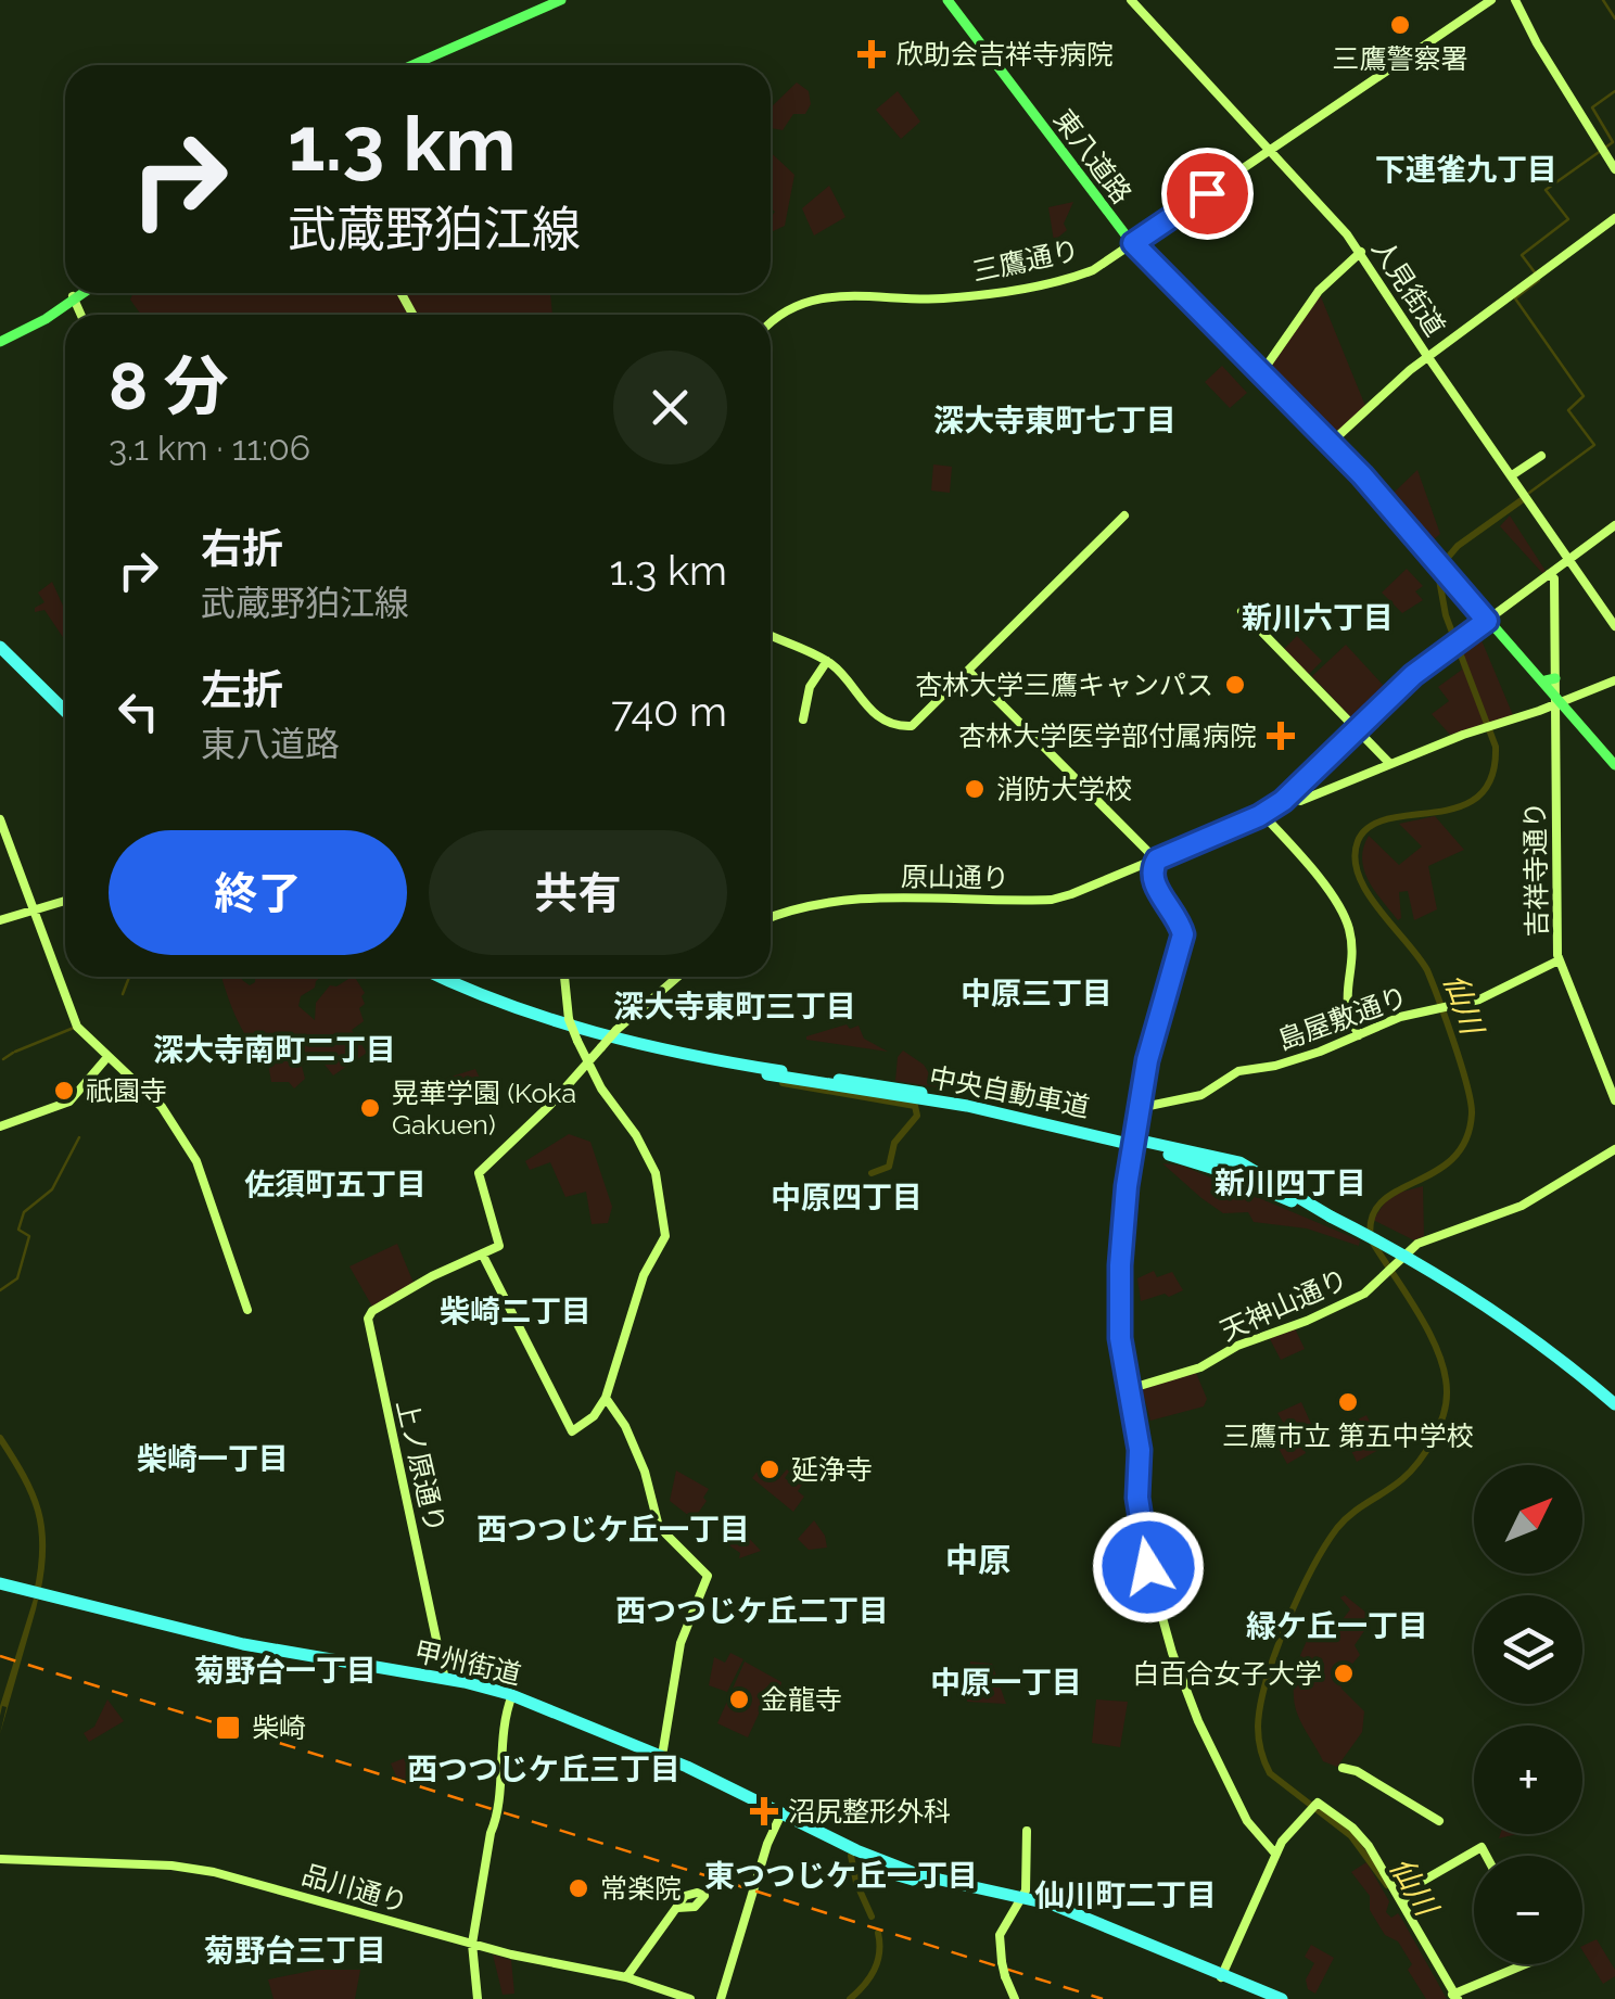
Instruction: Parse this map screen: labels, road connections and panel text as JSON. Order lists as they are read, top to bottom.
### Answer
{
  "streets": {
    "highway": ["中央自動車道", "甲州街道"],
    "main road": ["東八道路"],
    "street": [
      "三鷹通り",
      "人見街道",
      "吉祥寺通り",
      "原山通り",
      "島屋敷通り",
      "天神山通り",
      "上ノ原通り",
      "品川通り"
    ]
  },
  "crossings": [
    ["東八道路", "三鷹通り"],
    ["東八道路", "吉祥寺通り"],
    ["三鷹通り", "人見街道"],
    ["吉祥寺通り", "島屋敷通り"],
    ["上ノ原通り", "甲州街道"]
  ],
  "districts": [
    "下連雀九丁目",
    "深大寺東町七丁目",
    "新川六丁目",
    "中原三丁目",
    "深大寺東町三丁目",
    "深大寺南町二丁目",
    "新川四丁目",
    "佐須町五丁目",
    "中原四丁目",
    "柴崎二丁目",
    "柴崎一丁目",
    "西つつじケ丘一丁目",
    "中原",
    "西つつじケ丘二丁目",
    "緑ケ丘一丁目",
    "菊野台一丁目",
    "中原一丁目",
    "西つつじケ丘三丁目",
    "東つつじケ丘一丁目",
    "仙川町二丁目",
    "菊野台三丁目"
  ],
  "water": ["仙川"],
  "places": {
    "other": [
      "三鷹警察署",
      "杏林大学三鷹キャンパス",
      "消防大学校",
      "祇園寺",
      "晃華学園 (Koka Gakuen)",
      "三鷹市立 第五中学校",
      "延浄寺",
      "白百合女子大学",
      "金龍寺",
      "常楽院"
    ],
    "health": ["欣助会吉祥寺病院", "杏林大学医学部付属病院", "沼尻整形外科"],
    "transit": ["柴崎"]
  },
  "north": "top right",
  "page": {
    "turn": ["1.3 km", "武蔵野狛江線"],
    "heading": ["8 分", "3.1 km · 11:06"],
    "list": [
      {
        "name": "右折",
        "note": "武蔵野狛江線",
        "value": "1.3 km"
      },
      {
        "name": "左折",
        "note": "東八道路",
        "value": "740 m"
      }
    ],
    "buttons": ["終了", "共有"],
    "map_buttons": ["+", "−"]
  }
}
